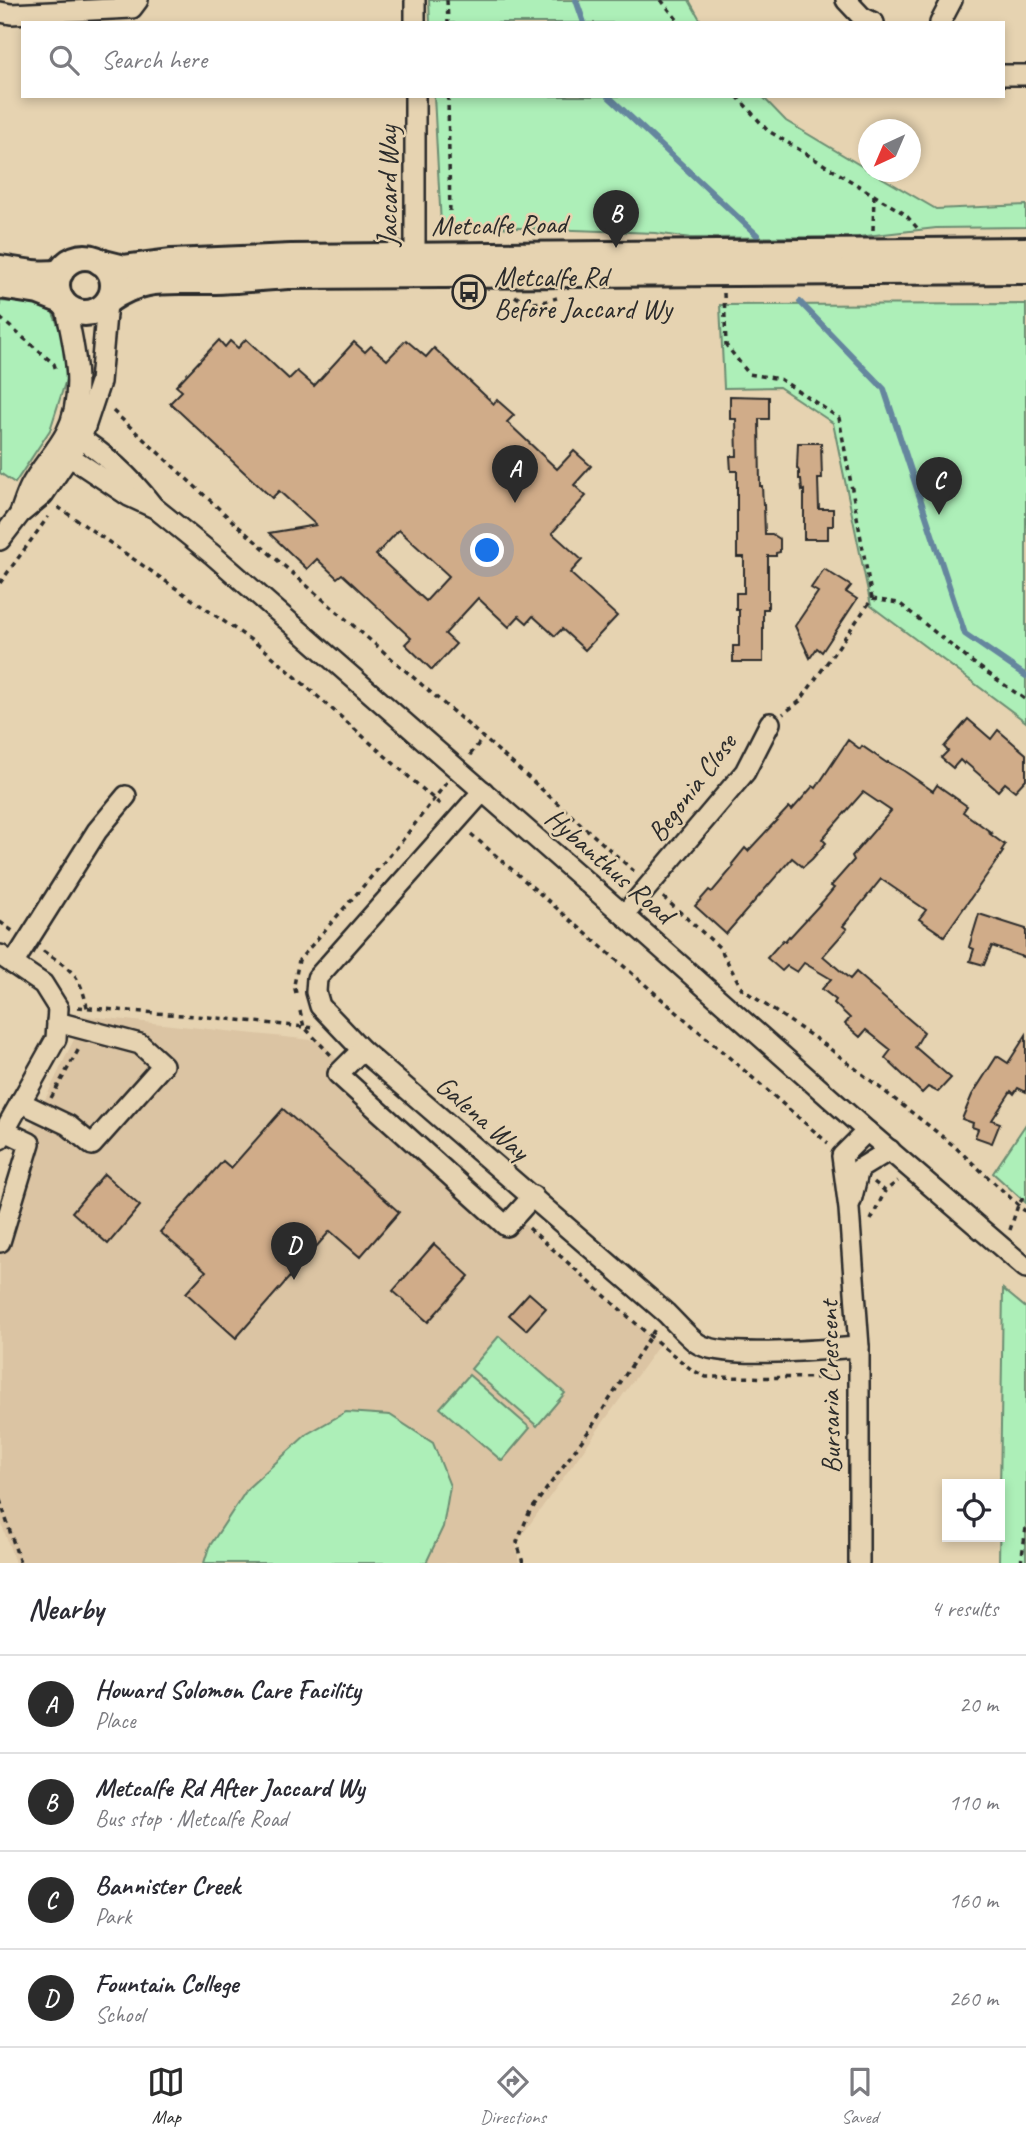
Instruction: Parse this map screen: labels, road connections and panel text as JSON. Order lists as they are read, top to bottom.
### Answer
{
  "streets": {
    "main road": ["Metcalfe Road"],
    "street": [
      "Jaccard Way",
      "Begonia Close",
      "Hybanthus Road",
      "Galena Way",
      "Bursaria Crescent"
    ]
  },
  "crossings": [
    ["Jaccard Way", "Metcalfe Road"],
    ["Begonia Close", "Hybanthus Road"],
    ["Hybanthus Road", "Galena Way"],
    ["Galena Way", "Bursaria Crescent"]
  ],
  "places": {
    "bus stop": ["Metcalfe Rd Before Jaccard Wy"]
  },
  "north": "bottom left",
  "page": {
    "search": "Search here",
    "pins": [
      "B",
      "A",
      "C",
      "D"
    ],
    "heading": ["Nearby", "4 results"],
    "list": [
      {
        "mark": "A",
        "name": "Howard Solomon Care Facility",
        "note": "Place",
        "value": "20 m"
      },
      {
        "mark": "B",
        "name": "Metcalfe Rd After Jaccard Wy",
        "note": "Bus stop · Metcalfe Road",
        "value": "110 m"
      },
      {
        "mark": "C",
        "name": "Bannister Creek",
        "note": "Park",
        "value": "160 m"
      },
      {
        "mark": "D",
        "name": "Fountain College",
        "note": "School",
        "value": "260 m"
      }
    ],
    "nav": ["Map", "Directions", "Saved"]
  }
}
